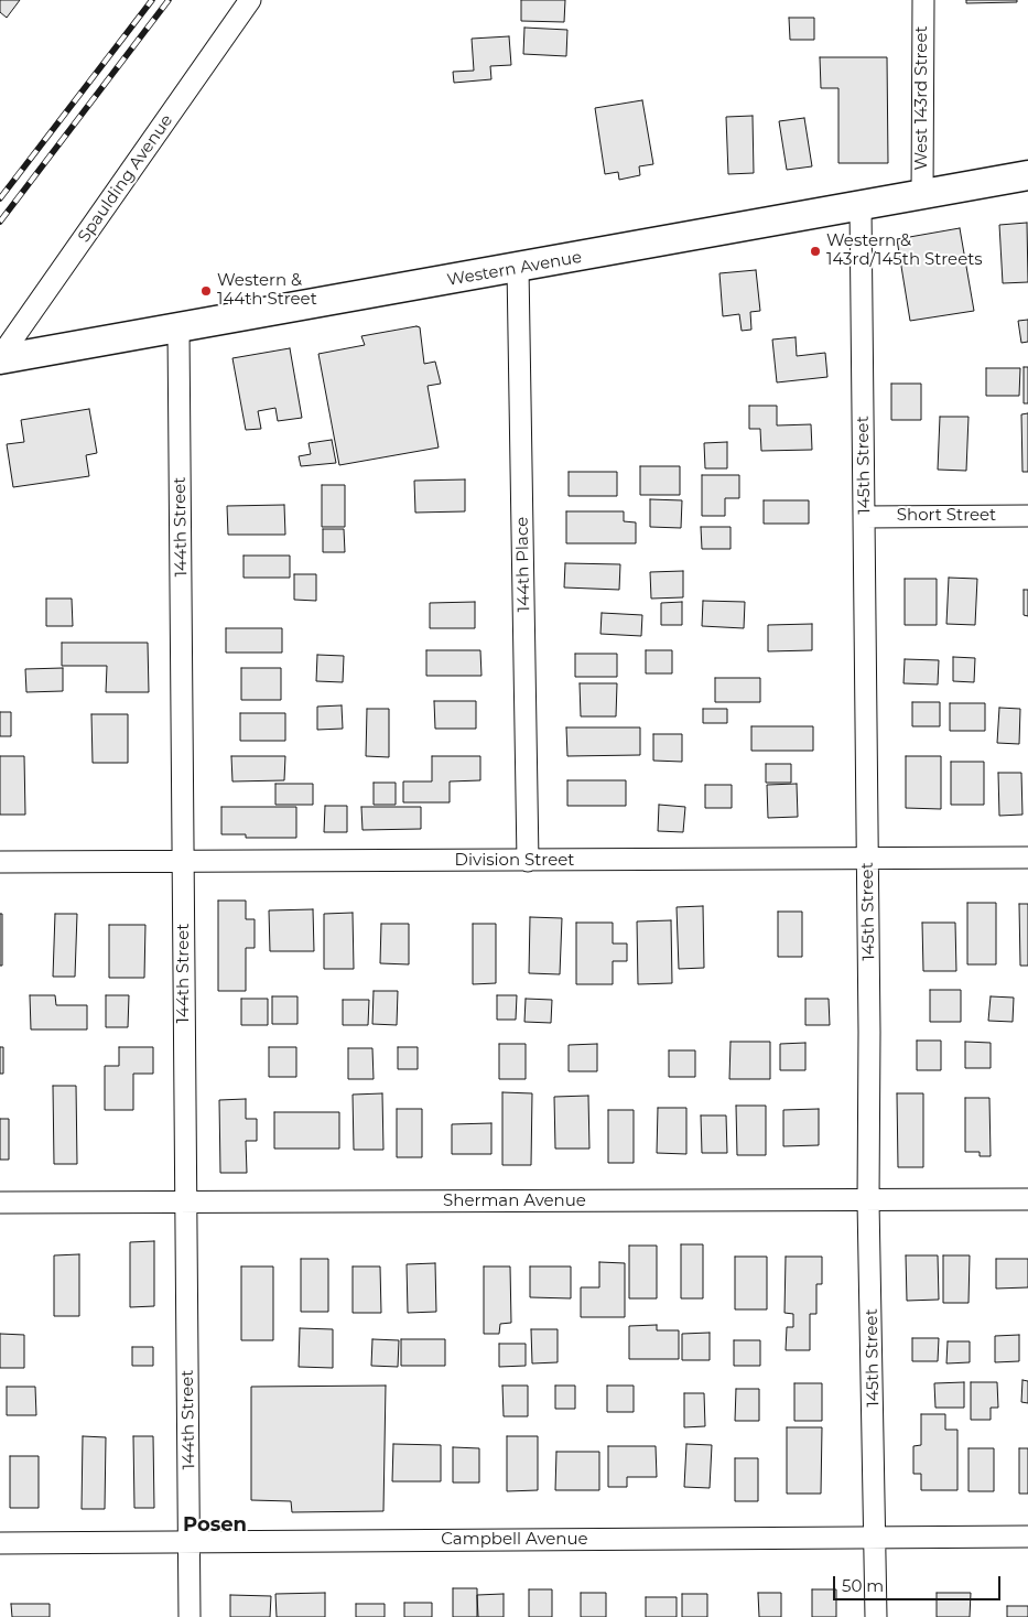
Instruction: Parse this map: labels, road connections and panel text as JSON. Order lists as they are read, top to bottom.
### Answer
{
  "streets": {
    "main road": ["Western Avenue"],
    "street": [
      "West 143rd Street",
      "Spaulding Avenue",
      "145th Street",
      "Short Street",
      "144th Street",
      "144th Place",
      "Division Street",
      "Sherman Avenue",
      "Campbell Avenue"
    ]
  },
  "crossings": [
    ["West 143rd Street", "Western Avenue"],
    ["Spaulding Avenue", "Western Avenue"],
    ["Western Avenue", "145th Street"],
    ["Western Avenue", "144th Street"],
    ["Western Avenue", "144th Place"],
    ["145th Street", "Short Street"],
    ["145th Street", "Division Street"],
    ["145th Street", "Sherman Avenue"],
    ["145th Street", "Campbell Avenue"],
    ["144th Street", "Division Street"],
    ["144th Street", "Sherman Avenue"],
    ["144th Street", "Campbell Avenue"],
    ["144th Place", "Division Street"]
  ],
  "districts": ["Posen"],
  "places": ["Western & 143rd/145th Streets", "Western & 144th Street"],
  "scale_bar": "50 m"
}
